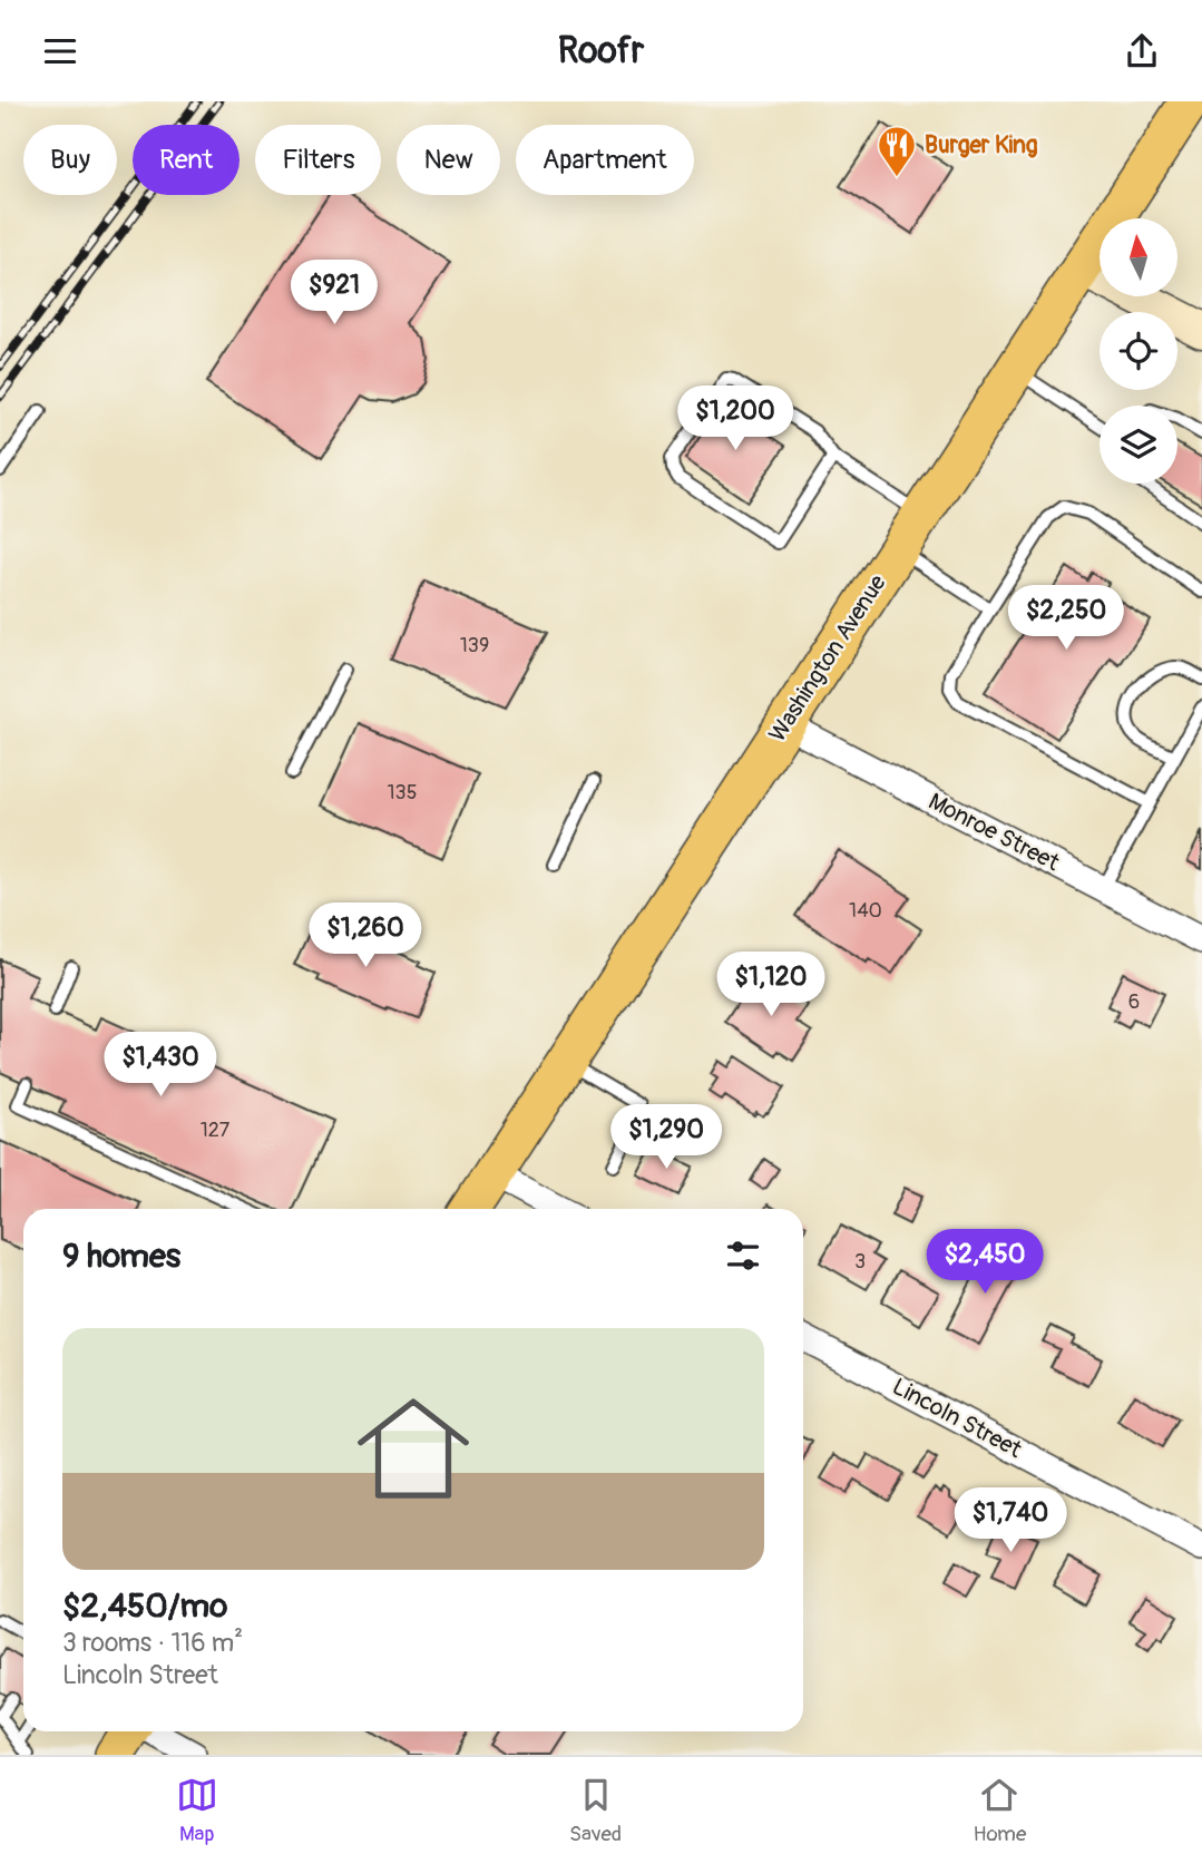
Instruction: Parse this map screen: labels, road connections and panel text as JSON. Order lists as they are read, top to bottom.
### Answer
{
  "streets": {
    "main road": ["Washington Avenue"],
    "street": ["Monroe Street", "Lincoln Street"]
  },
  "crossings": [
    ["Washington Avenue", "Monroe Street"]
  ],
  "places": {
    "restaurant": ["Burger King"]
  },
  "house_numbers": [
    "139",
    "135",
    "140",
    "6",
    "127",
    "3"
  ],
  "north": "top",
  "page": {
    "header": "Roofr",
    "chip": [
      "Buy",
      "Rent",
      "Filters",
      "New",
      "Apartment"
    ],
    "price": [
      "$921",
      "$1,200",
      "$2,250",
      "$1,260",
      "$1,120",
      "$1,430",
      "$1,290",
      "$2,450",
      "$1,740"
    ],
    "heading": "9 homes",
    "list": [
      {
        "name": "$2,450/mo",
        "note": "3 rooms · 116 m² · Lincoln Street"
      }
    ],
    "tabs": ["Map", "Saved", "Home"]
  }
}
